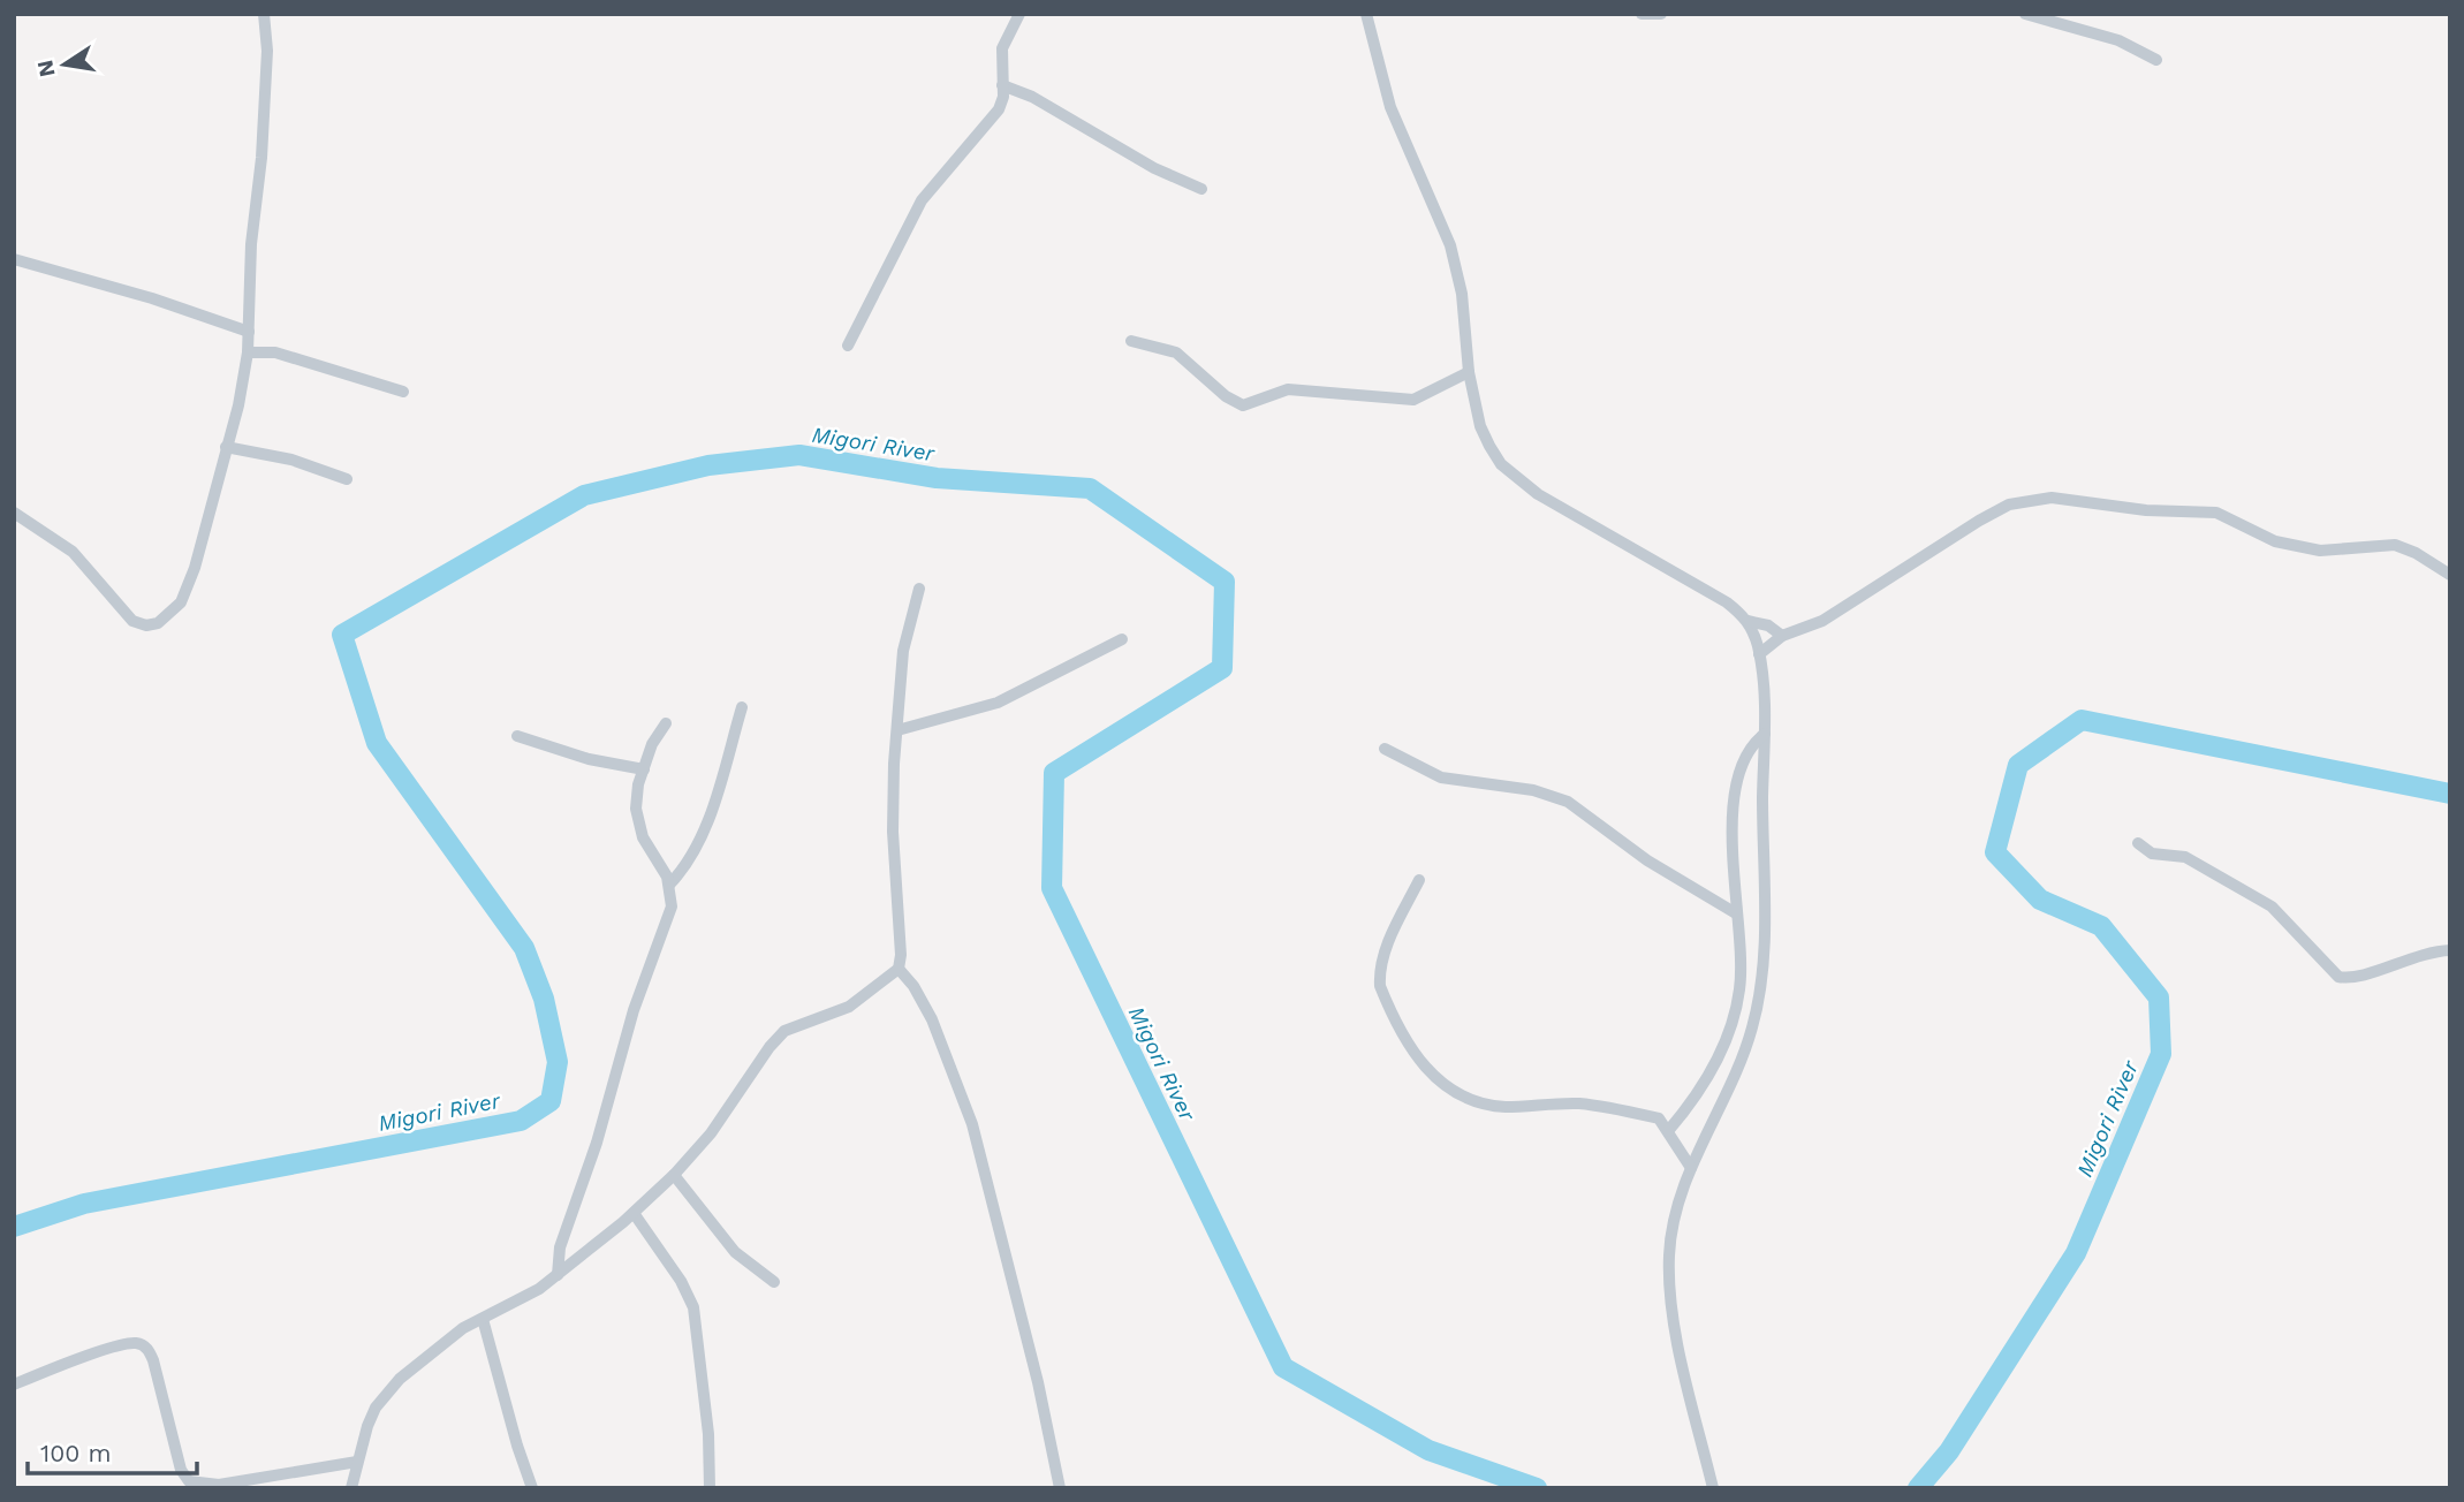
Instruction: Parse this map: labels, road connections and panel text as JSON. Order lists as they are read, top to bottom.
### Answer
{
  "water": ["Migori River"],
  "scale_bar": "100 m",
  "north": "left"
}
